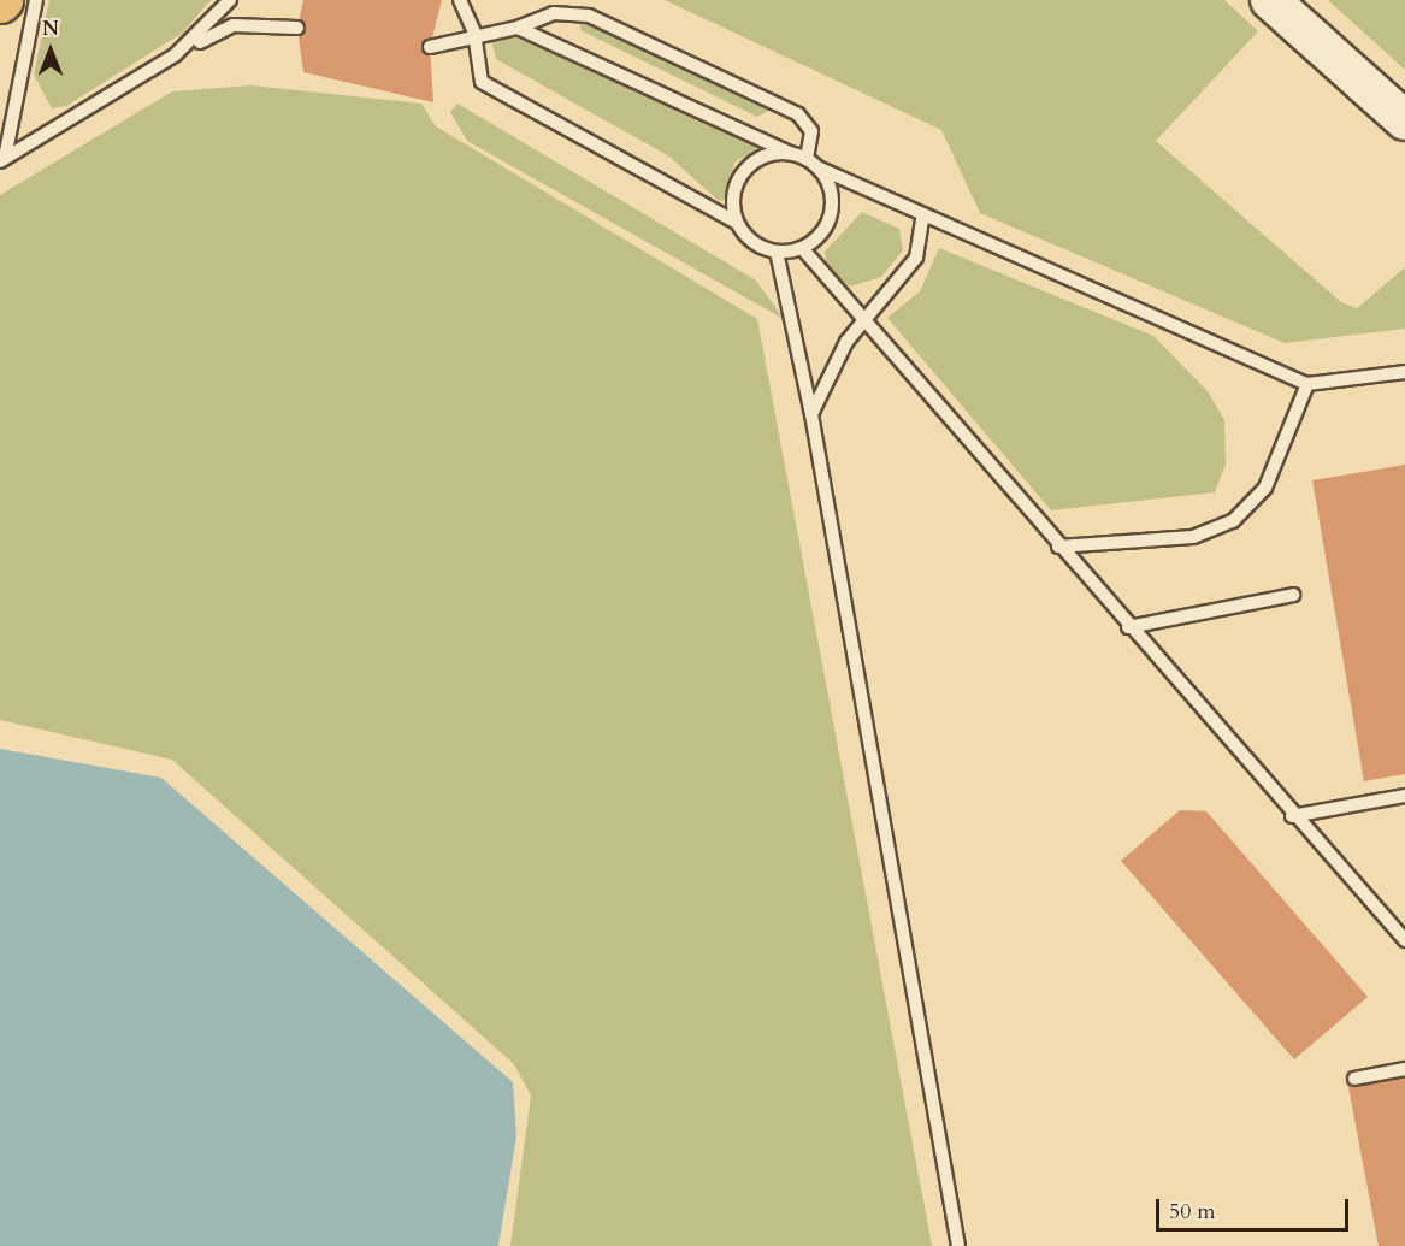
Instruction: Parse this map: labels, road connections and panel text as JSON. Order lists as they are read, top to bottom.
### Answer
{
  "scale_bar": "50 m",
  "north": "top"
}
